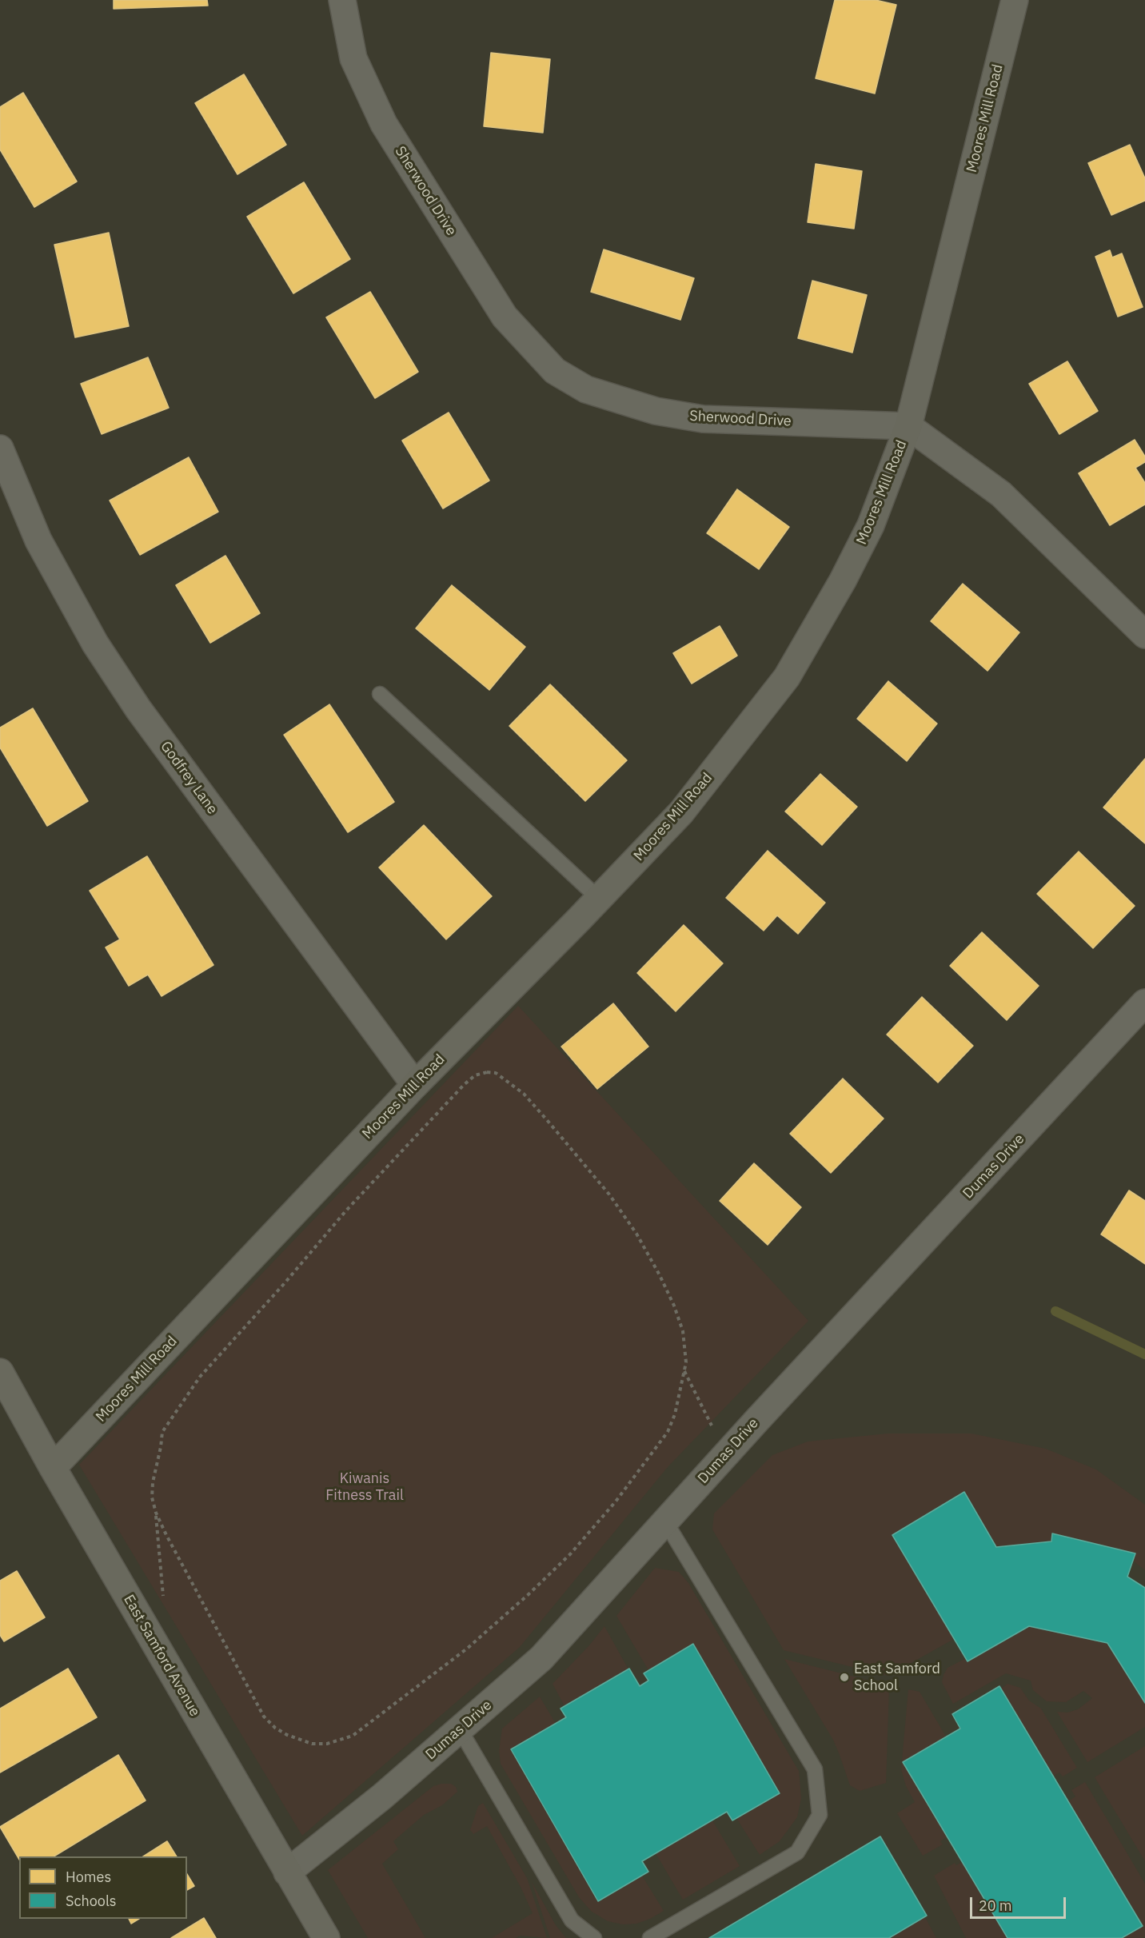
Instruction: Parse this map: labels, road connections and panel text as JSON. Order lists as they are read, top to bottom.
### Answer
{
  "streets": {
    "street": [
      "Moores Mill Road",
      "Sherwood Drive",
      "Godfrey Lane",
      "Dumas Drive",
      "East Samford Avenue"
    ]
  },
  "crossings": [
    ["Moores Mill Road", "Sherwood Drive"],
    ["Moores Mill Road", "Godfrey Lane"],
    ["Moores Mill Road", "East Samford Avenue"],
    ["Dumas Drive", "East Samford Avenue"]
  ],
  "parks": ["Kiwanis Fitness Trail"],
  "places": ["East Samford School"],
  "legend": ["Homes", "Schools"],
  "scale_bar": "20 m"
}
